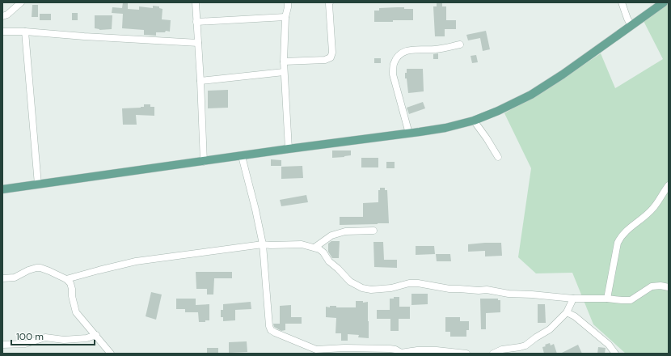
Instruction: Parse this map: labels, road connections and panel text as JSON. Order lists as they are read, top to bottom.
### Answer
{
  "scale_bar": "100 m"
}
